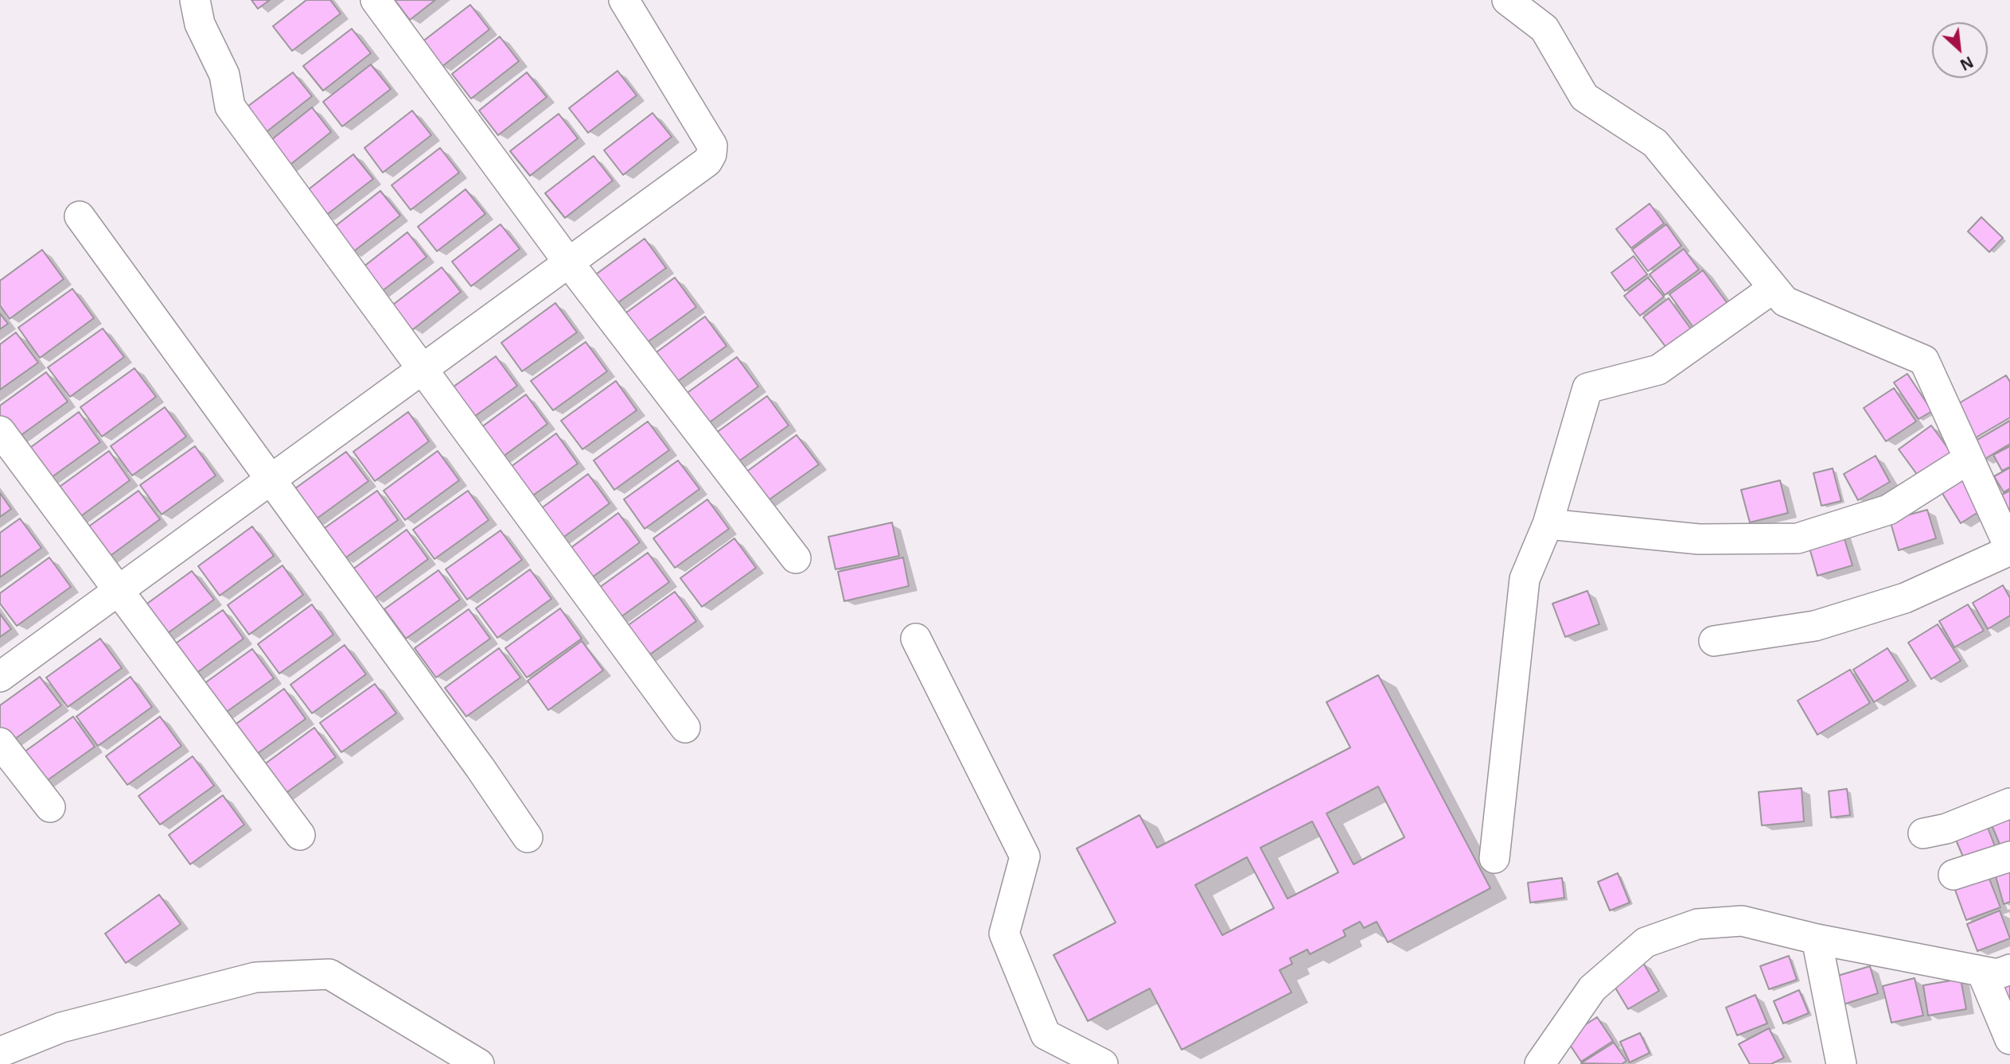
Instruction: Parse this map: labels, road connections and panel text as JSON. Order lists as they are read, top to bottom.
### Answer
{
  "north": "bottom right"
}
